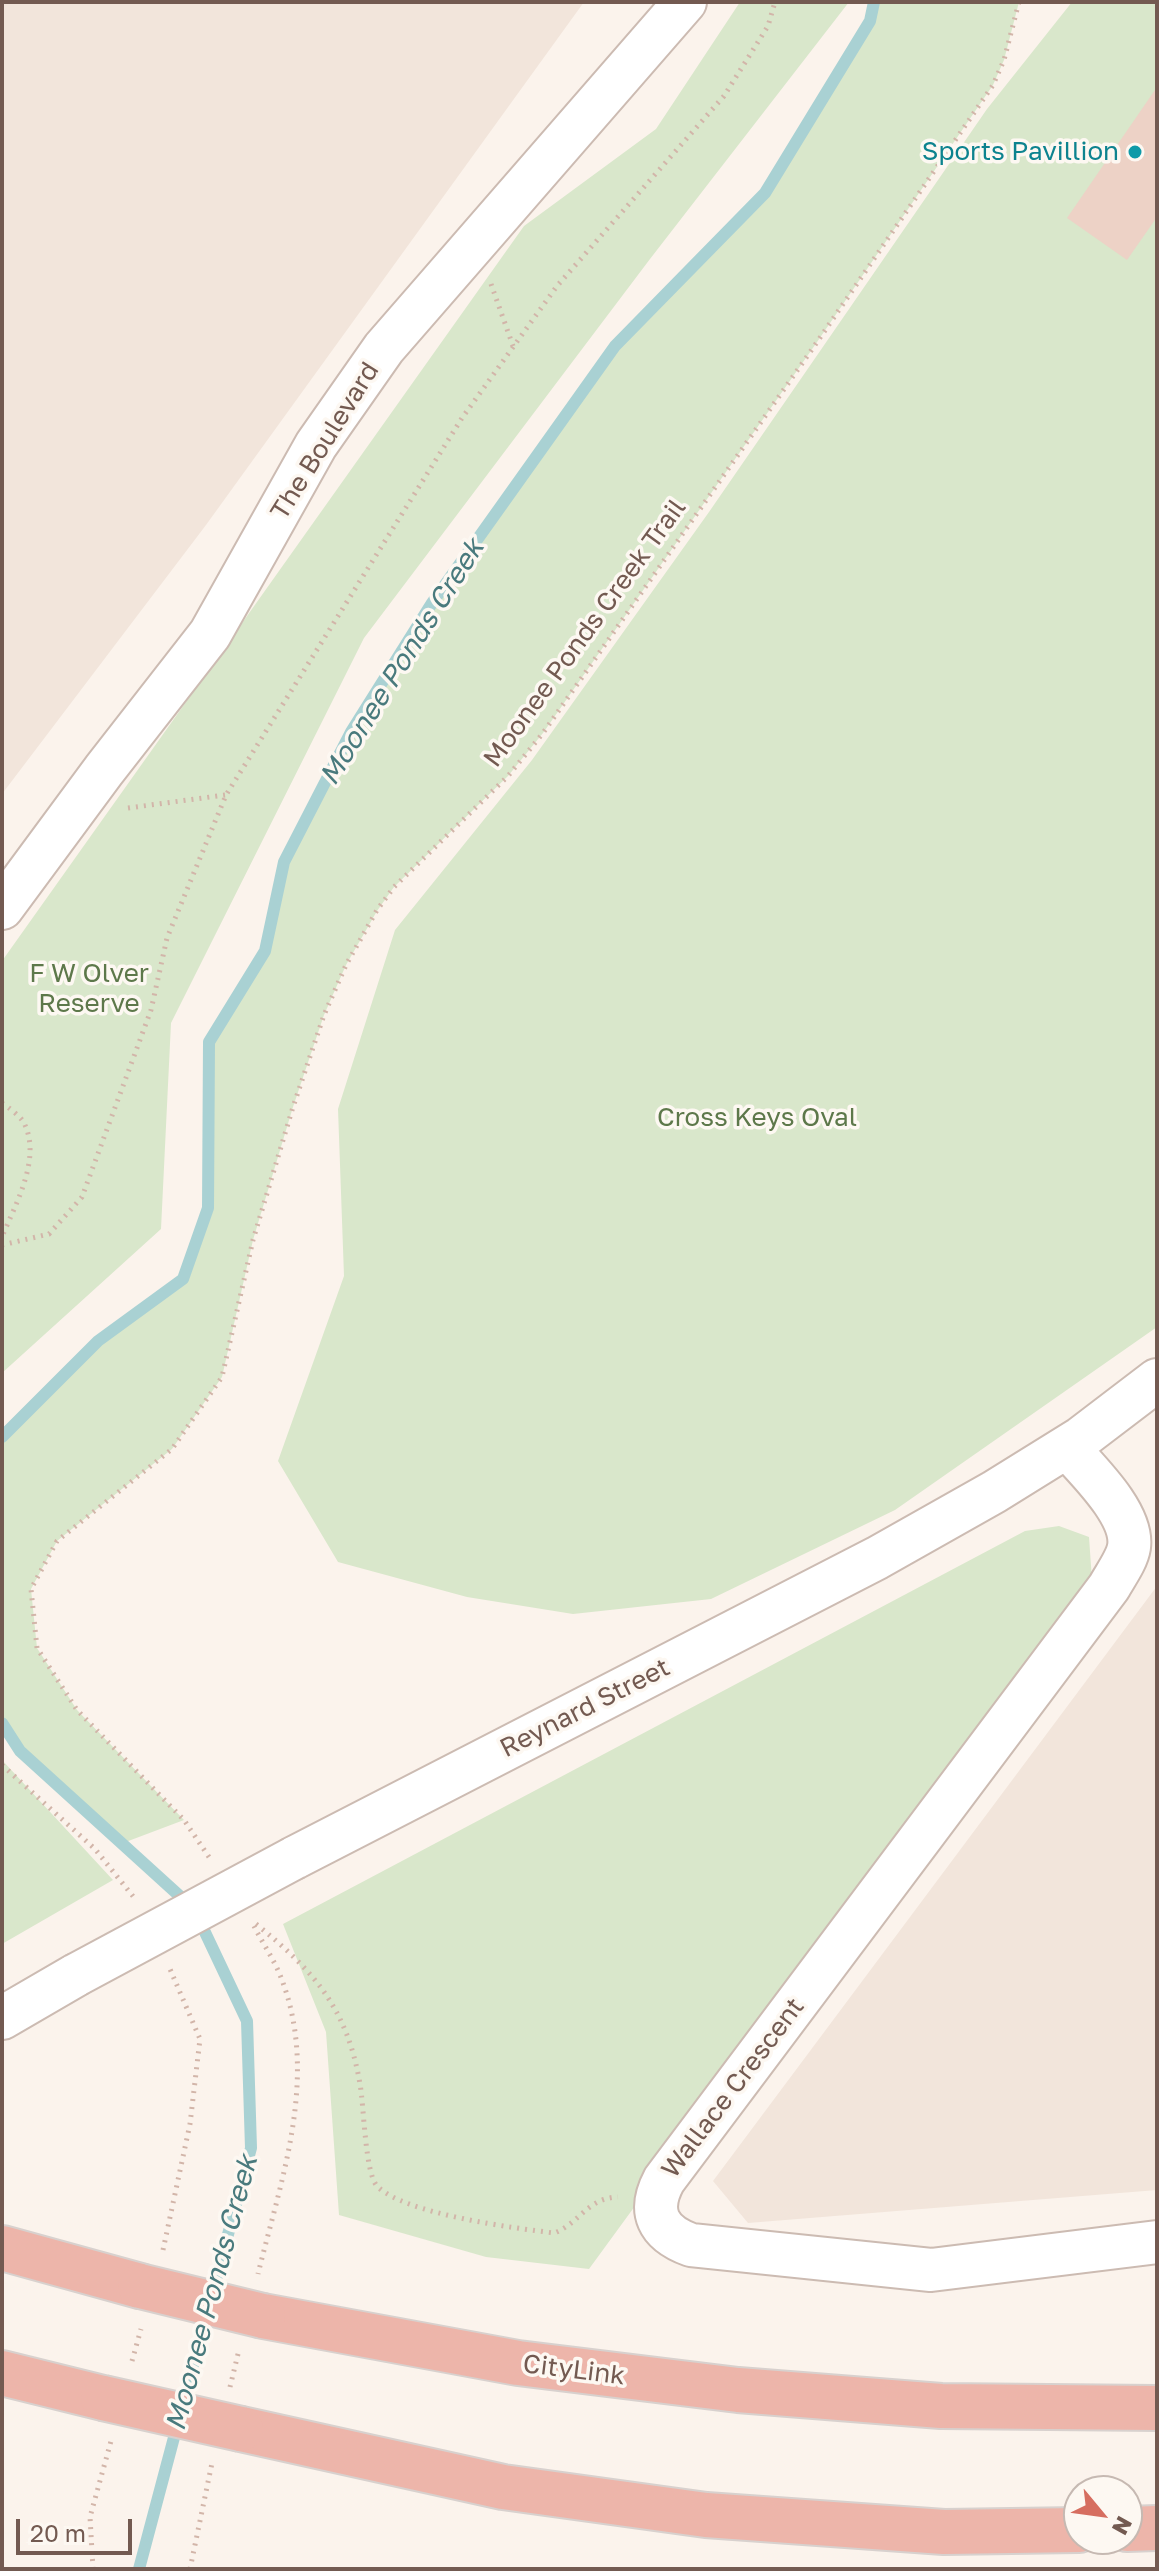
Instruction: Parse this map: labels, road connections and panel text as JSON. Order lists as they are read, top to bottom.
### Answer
{
  "streets": {
    "highway": ["CityLink"],
    "street": ["The Boulevard", "Reynard Street", "Wallace Crescent"],
    "path": ["Moonee Ponds Creek Trail"]
  },
  "water": ["Moonee Ponds Creek"],
  "parks": ["F W Olver Reserve", "Cross Keys Oval"],
  "places": ["Sports Pavillion"],
  "scale_bar": "20 m",
  "north": "bottom right"
}
